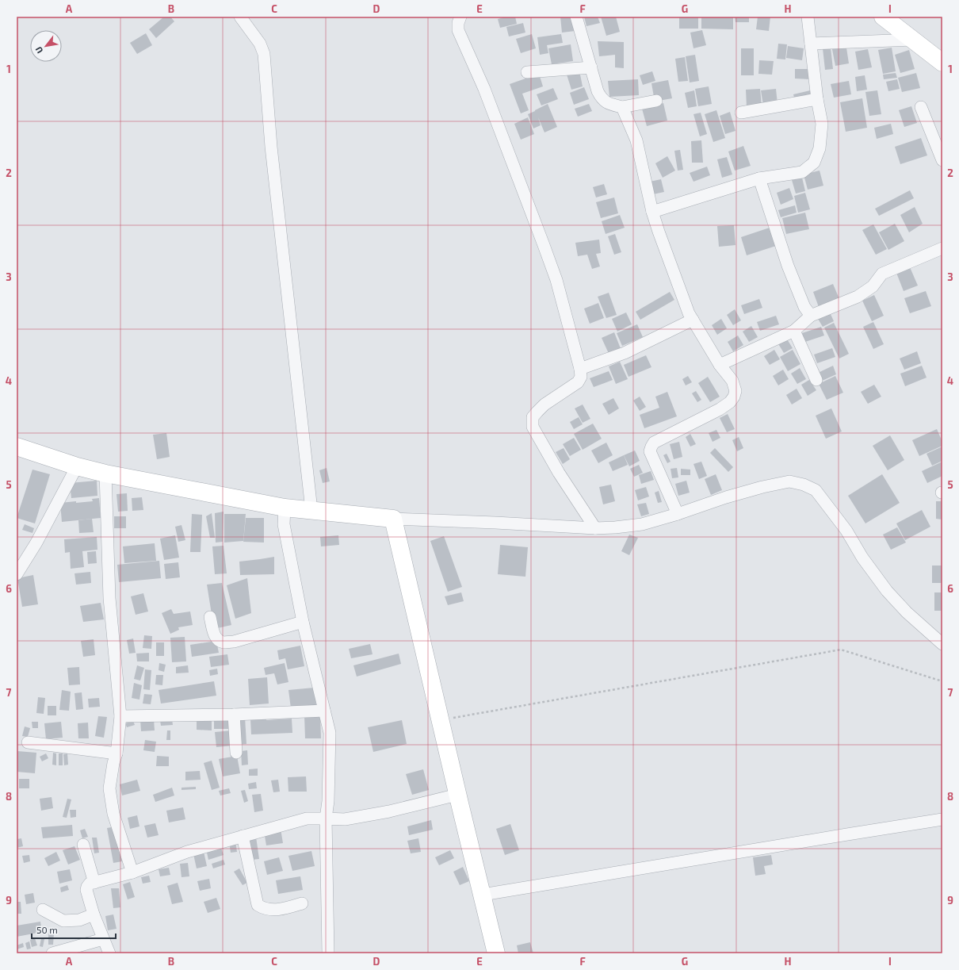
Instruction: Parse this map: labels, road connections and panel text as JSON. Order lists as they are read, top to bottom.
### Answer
{
  "scale_bar": "50 m",
  "north": "bottom left",
  "grid": {
    "columns": [
      "A",
      "B",
      "C",
      "D",
      "E",
      "F",
      "G",
      "H",
      "I"
    ],
    "rows": [
      "1",
      "2",
      "3",
      "4",
      "5",
      "6",
      "7",
      "8",
      "9"
    ]
  }
}
